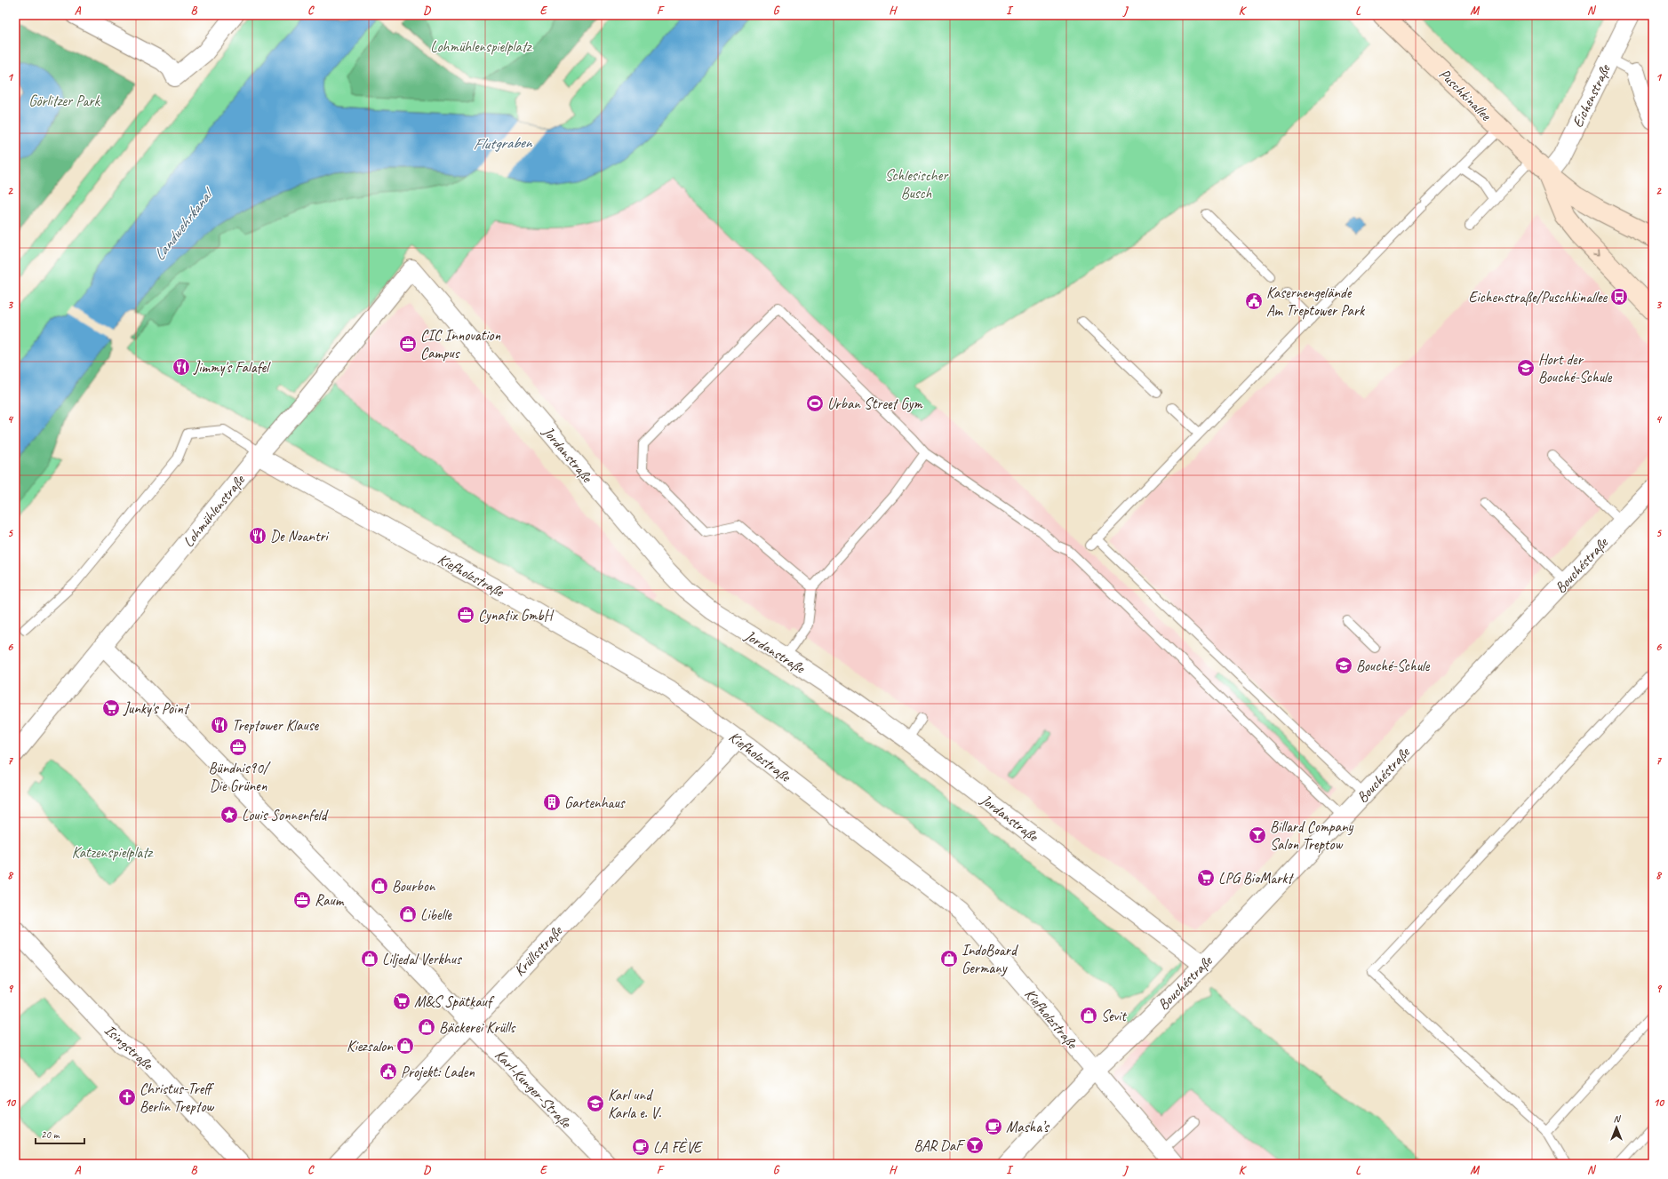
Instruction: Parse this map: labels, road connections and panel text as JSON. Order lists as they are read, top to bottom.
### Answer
{
  "streets": {
    "main road": ["Puschkinallee"],
    "street": [
      "Eichenstraße",
      "Jordanstraße",
      "Lohmühlenstraße",
      "Bouchéstraße",
      "Kiefholzstraße",
      "Krüllsstraße",
      "Isingstraße",
      "Karl-Kunger-Straße"
    ]
  },
  "crossings": [
    ["Puschkinallee", "Eichenstraße"],
    ["Jordanstraße", "Lohmühlenstraße"],
    ["Jordanstraße", "Bouchéstraße"],
    ["Lohmühlenstraße", "Kiefholzstraße"],
    ["Lohmühlenstraße", "Karl-Kunger-Straße"],
    ["Bouchéstraße", "Kiefholzstraße"],
    ["Kiefholzstraße", "Krüllsstraße"],
    ["Krüllsstraße", "Karl-Kunger-Straße"]
  ],
  "water": ["Flutgraben", "Landwehrkanal"],
  "parks": [
    "Lohmühlenspielplatz",
    "Görlitzer Park",
    "Schlesischer Busch",
    "Katzenspielplatz"
  ],
  "places": {
    "bus stop": ["Eichenstraße/Puschkinallee"],
    "public building": ["Kasernengelände Am Treptower Park", "Projekt: Laden"],
    "office": [
      "CIC Innovation Campus",
      "Cynatix GmbH",
      "Bündnis90/ Die Grünen",
      "Raum"
    ],
    "restaurant": ["Jimmy's Falafel", "De Noantri", "Treptower Klause"],
    "school or university": ["Hort der Bouché-Schule", "Bouché-Schule", "Karl und Karla e. V."],
    "sports": ["Urban Street Gym"],
    "supermarket": ["Junky's Point", "LPG BioMarkt", "M&S Spätkauf"],
    "building": ["Gartenhaus"],
    "place": ["Louis Sonnenfeld"],
    "bar": ["Billard Company Salon Treptow", "BAR DaF"],
    "shop": [
      "Bourbon",
      "Libelle",
      "Liljedal Verkhus",
      "IndoBoard Germany",
      "Sevit",
      "Bäckerei Krülls",
      "Kiezsalon"
    ],
    "church": ["Christus-Treff Berlin Treptow"],
    "cafe": ["Masha’s", "LA FÈVE"]
  },
  "scale_bar": "20 m",
  "north": "top",
  "grid": {
    "columns": [
      "A",
      "B",
      "C",
      "D",
      "E",
      "F",
      "G",
      "H",
      "I",
      "J",
      "K",
      "L",
      "M",
      "N"
    ],
    "rows": [
      "1",
      "2",
      "3",
      "4",
      "5",
      "6",
      "7",
      "8",
      "9",
      "10"
    ]
  }
}
